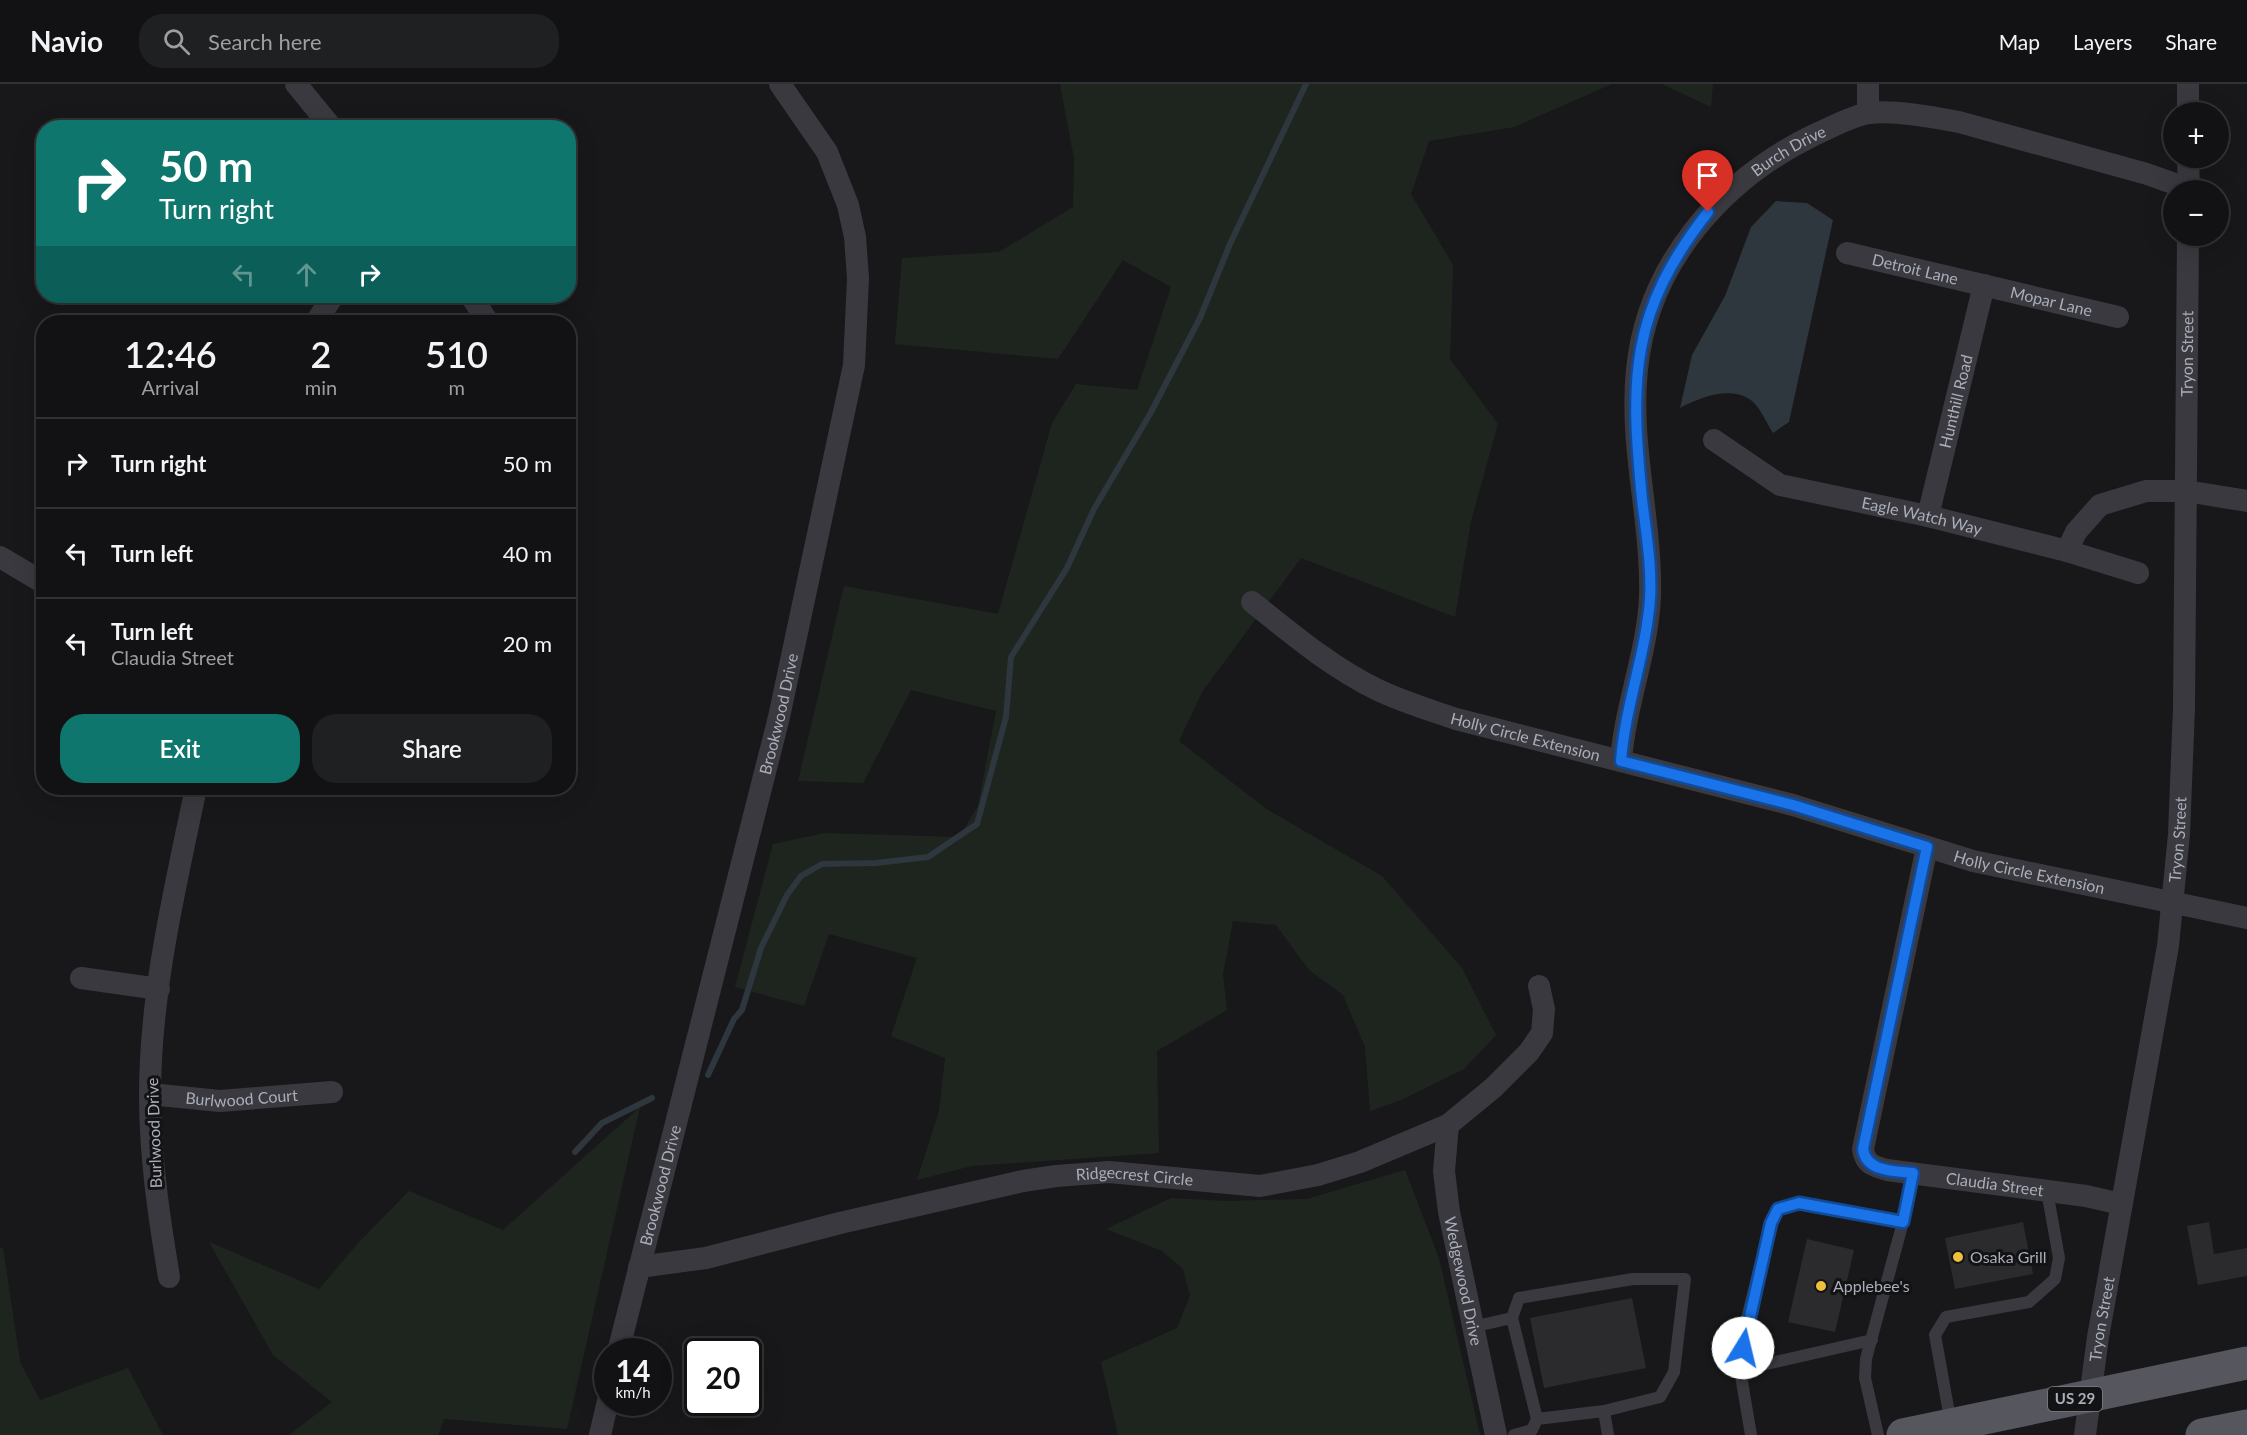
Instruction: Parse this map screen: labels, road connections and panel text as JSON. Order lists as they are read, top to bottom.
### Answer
{
  "streets": {
    "main road": ["US 29"],
    "street": [
      "Burch Drive",
      "Detroit Lane",
      "Mopar Lane",
      "Tryon Street",
      "Hunthill Road",
      "Eagle Watch Way",
      "Brookwood Drive",
      "Holly Circle Extension",
      "Burlwood Court",
      "Burlwood Drive",
      "Ridgecrest Circle",
      "Claudia Street",
      "Wedgewood Drive"
    ]
  },
  "crossings": [
    ["Burch Drive", "Holly Circle Extension"],
    ["Detroit Lane", "Mopar Lane"],
    ["Detroit Lane", "Hunthill Road"],
    ["Mopar Lane", "Hunthill Road"],
    ["Tryon Street", "Holly Circle Extension"],
    ["Tryon Street", "Claudia Street"],
    ["Tryon Street", "US 29"],
    ["Hunthill Road", "Eagle Watch Way"],
    ["Brookwood Drive", "Ridgecrest Circle"],
    ["Holly Circle Extension", "Claudia Street"],
    ["Burlwood Court", "Burlwood Drive"],
    ["Ridgecrest Circle", "Wedgewood Drive"]
  ],
  "places": ["Osaka Grill", "Applebee's"],
  "page": {
    "header": "Navio",
    "search": "Search here",
    "nav": ["Map", "Layers", "Share"],
    "map_buttons": ["+", "−"],
    "turn": ["50 m", "Turn right"],
    "eta": [
      "12:46",
      "Arrival",
      "2",
      "min",
      "510",
      "m"
    ],
    "list": [
      {
        "name": "Turn right",
        "value": "50 m"
      },
      {
        "name": "Turn left",
        "value": "40 m"
      },
      {
        "name": "Turn left",
        "note": "Claudia Street",
        "value": "20 m"
      }
    ],
    "buttons": ["Exit", "Share"],
    "speed": "14 km/h",
    "limit": "20"
  }
}
